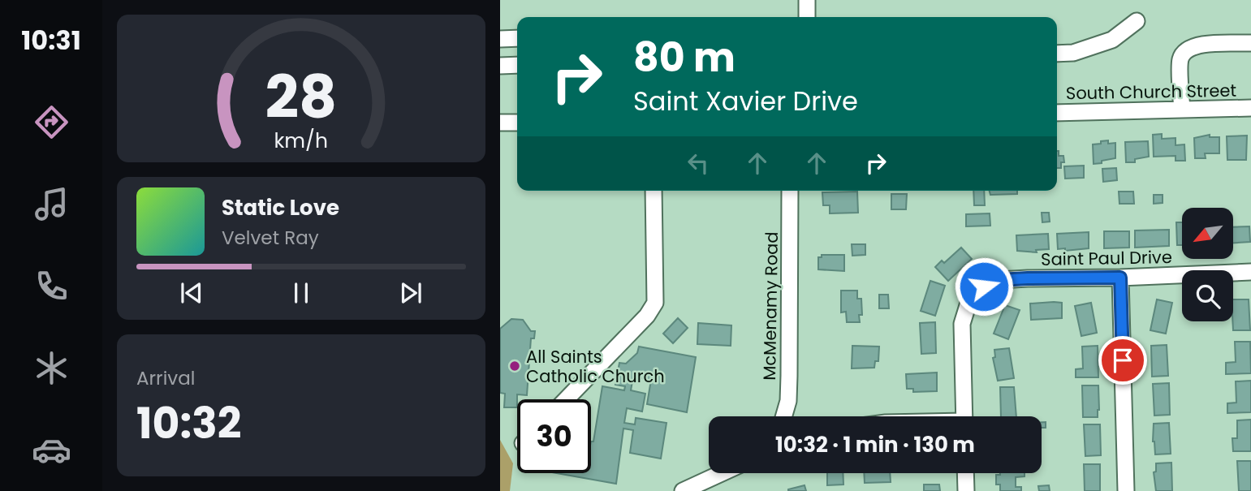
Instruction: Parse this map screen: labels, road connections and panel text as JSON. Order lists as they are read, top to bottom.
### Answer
{
  "streets": {
    "street": ["South Church Street", "Saint Paul Drive", "McMenamy Road"]
  },
  "places": ["All Saints Catholic Church"],
  "north": "bottom left",
  "page": {
    "tabs": "10:31",
    "turn": ["80 m", "Saint Xavier Drive"],
    "song": ["Static Love", "Velvet Ray"],
    "tile": ["Arrival", "10:32"],
    "limit": "30",
    "trip": "10:32 · 1 min · 130 m",
    "gauge": ["28", "km/h"]
  }
}
